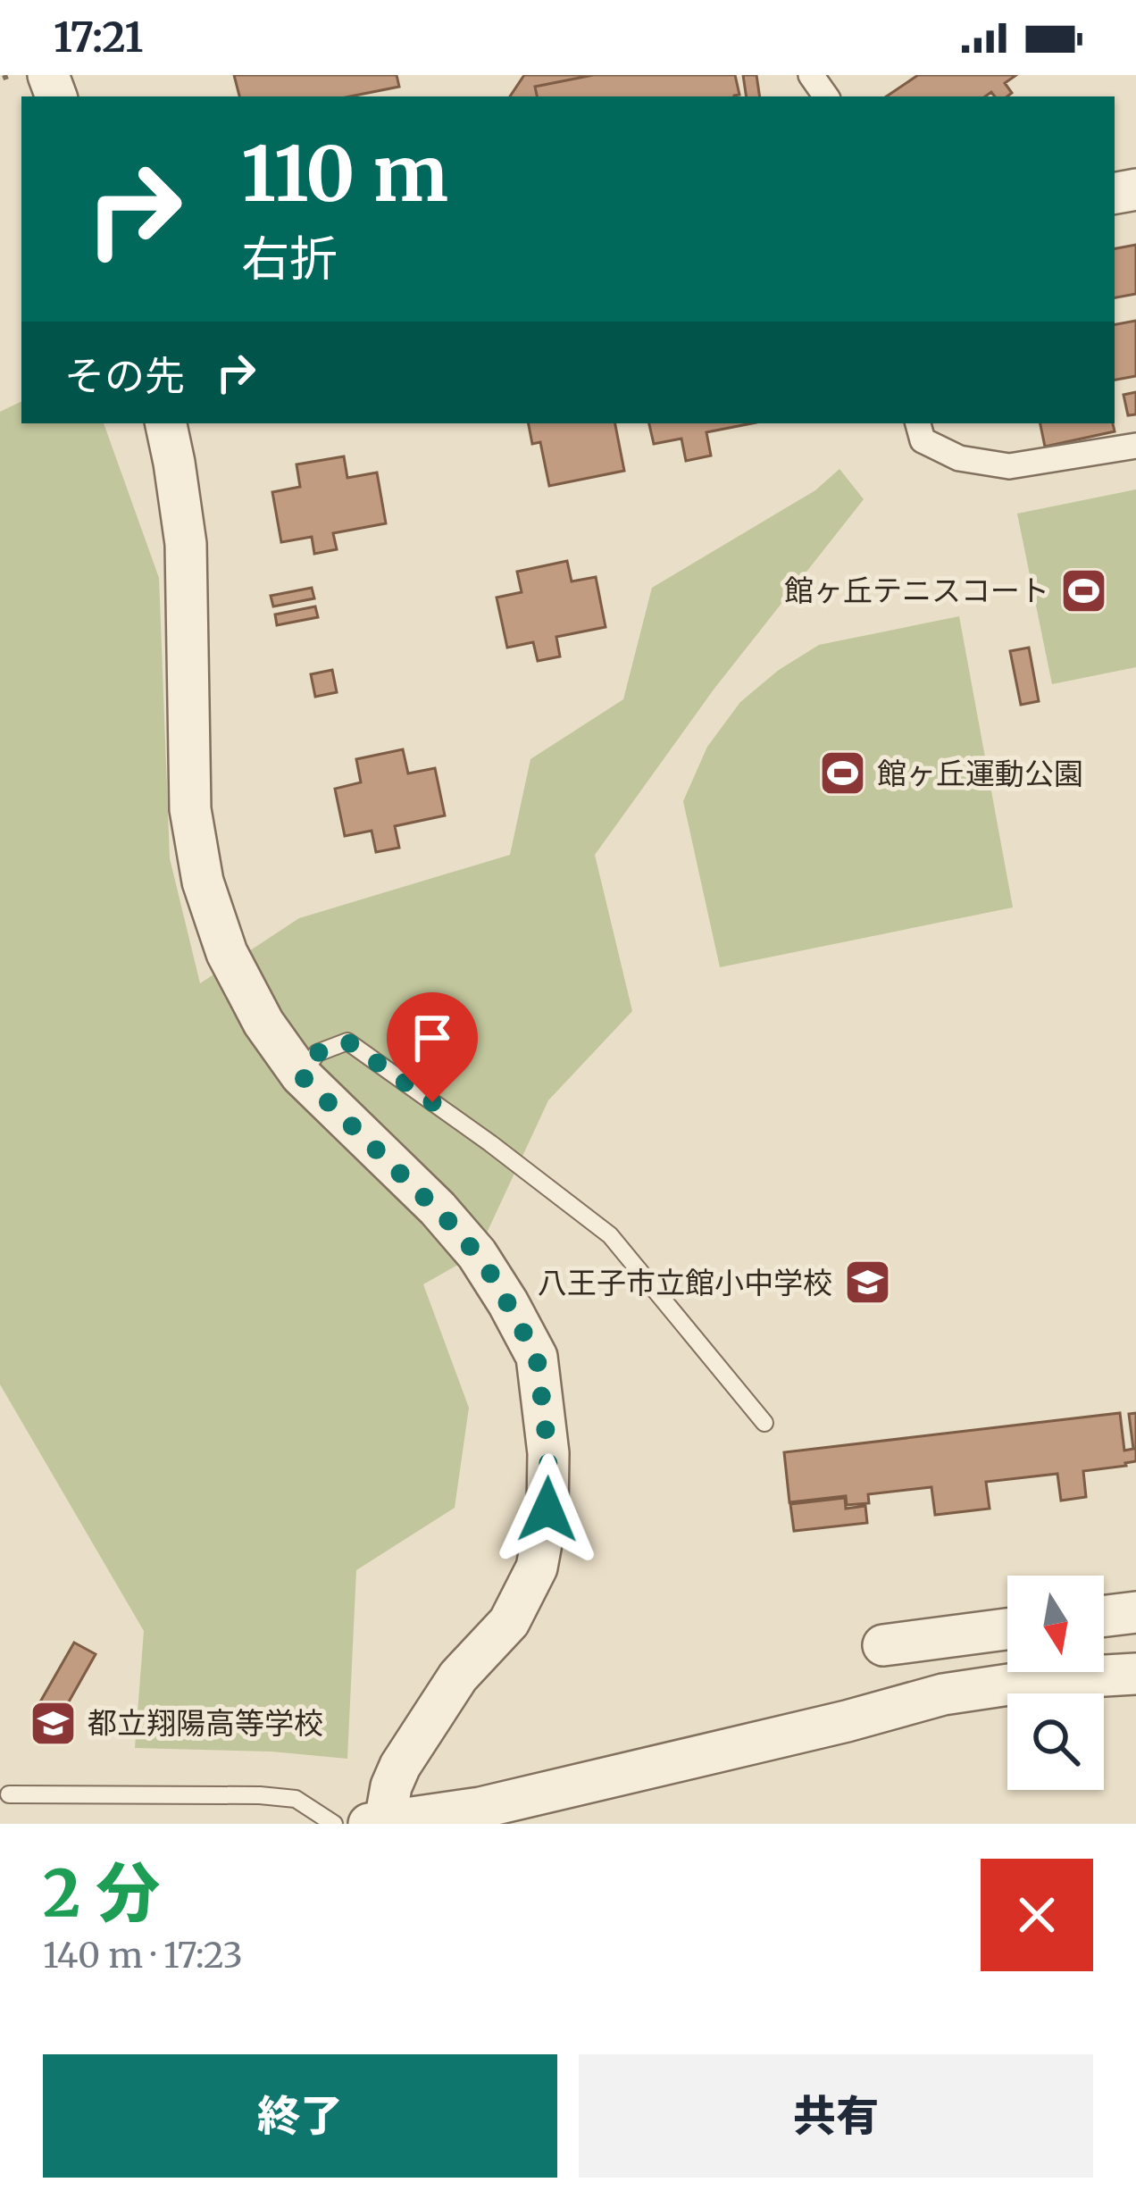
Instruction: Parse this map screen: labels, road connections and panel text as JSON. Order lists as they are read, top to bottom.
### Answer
{
  "places": {
    "sports": ["館ヶ丘テニスコート", "館ヶ丘運動公園"],
    "school or university": ["八王子市立館小中学校", "都立翔陽高等学校"]
  },
  "north": "bottom",
  "page": {
    "status": "17:21",
    "turn": ["110 m", "右折"],
    "then": "その先",
    "heading": ["2 分", "140 m · 17:23"],
    "buttons": ["終了", "共有"]
  }
}
